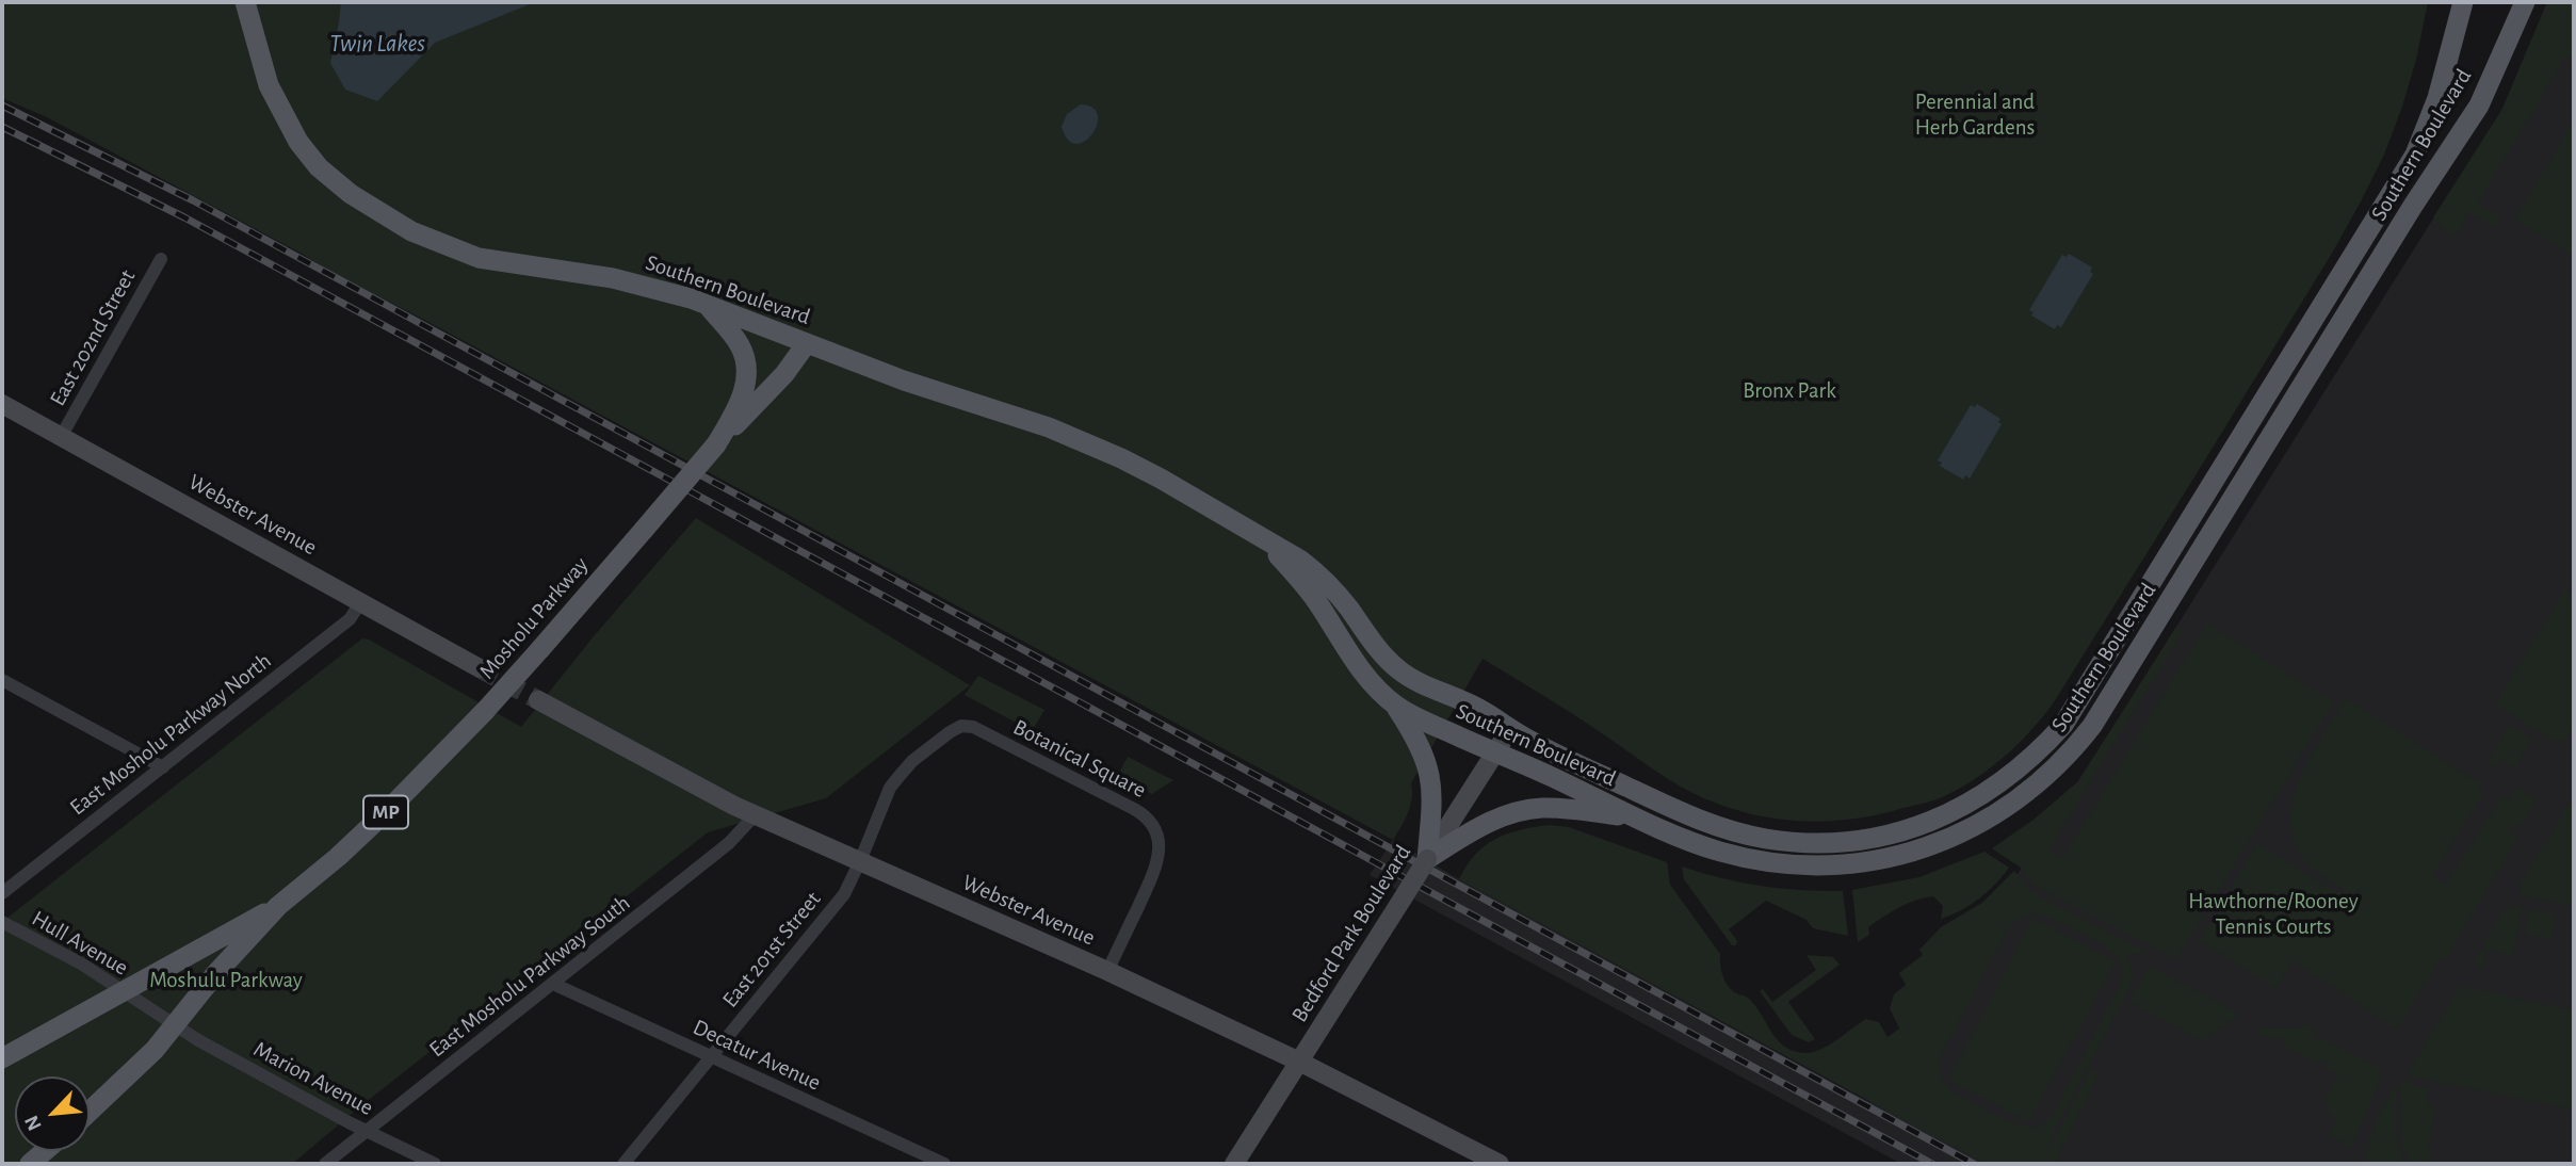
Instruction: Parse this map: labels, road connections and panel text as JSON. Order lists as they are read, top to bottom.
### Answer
{
  "streets": {
    "main road": [
      "Southern Boulevard",
      "Webster Avenue",
      "Mosholu Parkway",
      "MP",
      "Bedford Park Boulevard"
    ],
    "street": [
      "East 202nd Street",
      "East Mosholu Parkway North",
      "Botanical Square",
      "Hull Avenue",
      "East 201st Street",
      "East Mosholu Parkway South",
      "Decatur Avenue",
      "Marion Avenue"
    ]
  },
  "crossings": [
    ["Southern Boulevard", "Mosholu Parkway"],
    ["Southern Boulevard", "Bedford Park Boulevard"],
    ["East 202nd Street", "Webster Avenue"],
    ["Webster Avenue", "East Mosholu Parkway North"],
    ["Webster Avenue", "Botanical Square"],
    ["Webster Avenue", "Bedford Park Boulevard"],
    ["Webster Avenue", "East 201st Street"],
    ["Webster Avenue", "East Mosholu Parkway South"],
    ["Mosholu Parkway", "Hull Avenue"],
    ["Mosholu Parkway", "Marion Avenue"],
    ["Botanical Square", "East 201st Street"],
    ["Hull Avenue", "Marion Avenue"],
    ["East 201st Street", "Decatur Avenue"],
    ["East Mosholu Parkway South", "Decatur Avenue"],
    ["East Mosholu Parkway South", "Marion Avenue"]
  ],
  "water": ["Twin Lakes"],
  "parks": [
    "Perennial and Herb Gardens",
    "Bronx Park",
    "Hawthorne/Rooney Tennis Courts",
    "Moshulu Parkway"
  ],
  "north": "bottom left"
}
